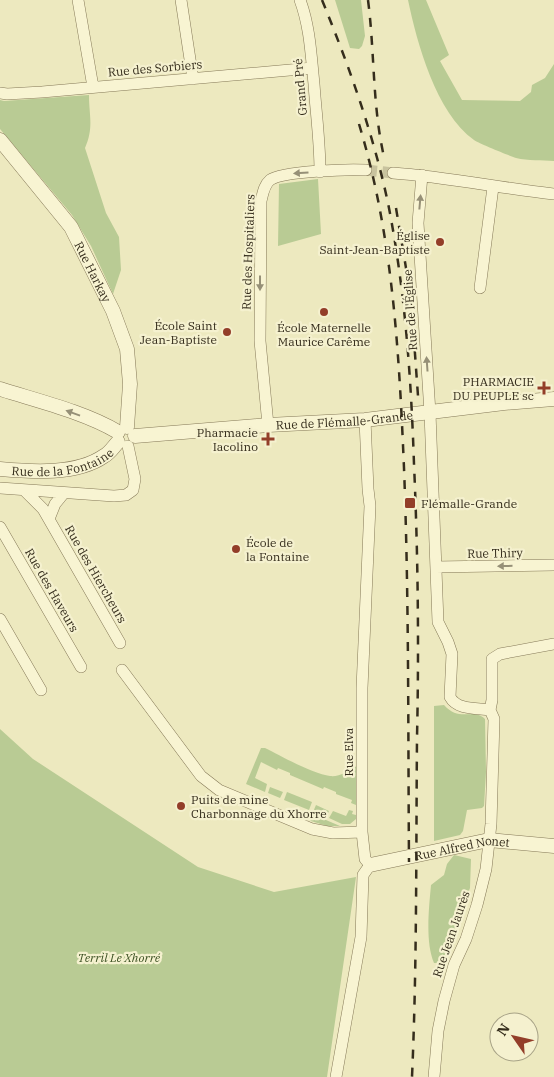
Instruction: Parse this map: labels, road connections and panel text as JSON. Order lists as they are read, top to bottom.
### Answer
{
  "streets": {
    "street": [
      "Rue des Sorbiers",
      "Grand Pré",
      "Rue des Hospitaliers",
      "Rue Harkay",
      "Rue de l'Église",
      "Rue de Flémalle-Grande",
      "Rue de la Fontaine",
      "Rue Thiry",
      "Rue des Hiercheurs",
      "Rue des Haveurs",
      "Rue Elva",
      "Rue Alfred Nonet",
      "Rue Jean Jaurès"
    ]
  },
  "crossings": [
    ["Rue des Sorbiers", "Grand Pré"],
    ["Grand Pré", "Rue des Hospitaliers"],
    ["Rue des Hospitaliers", "Rue de Flémalle-Grande"],
    ["Rue Harkay", "Rue de Flémalle-Grande"],
    ["Rue Harkay", "Rue de la Fontaine"],
    ["Rue de l'Église", "Rue de Flémalle-Grande"],
    ["Rue de Flémalle-Grande", "Rue de la Fontaine"],
    ["Rue de Flémalle-Grande", "Rue Elva"],
    ["Rue Elva", "Rue Alfred Nonet"],
    ["Rue Alfred Nonet", "Rue Jean Jaurès"]
  ],
  "one_way": ["Rue des Hospitaliers", "Rue Thiry"],
  "parks": ["Terril Le Xhorré"],
  "places": {
    "other": [
      "Église Saint-Jean-Baptiste",
      "École Maternelle Maurice Carême",
      "École Saint Jean-Baptiste",
      "École de la Fontaine",
      "Puits de mine Charbonnage du Xhorre"
    ],
    "health": ["PHARMACIE DU PEUPLE sc", "Pharmacie Iacolino"],
    "transit": ["Flémalle-Grande"]
  },
  "north": "top left"
}
